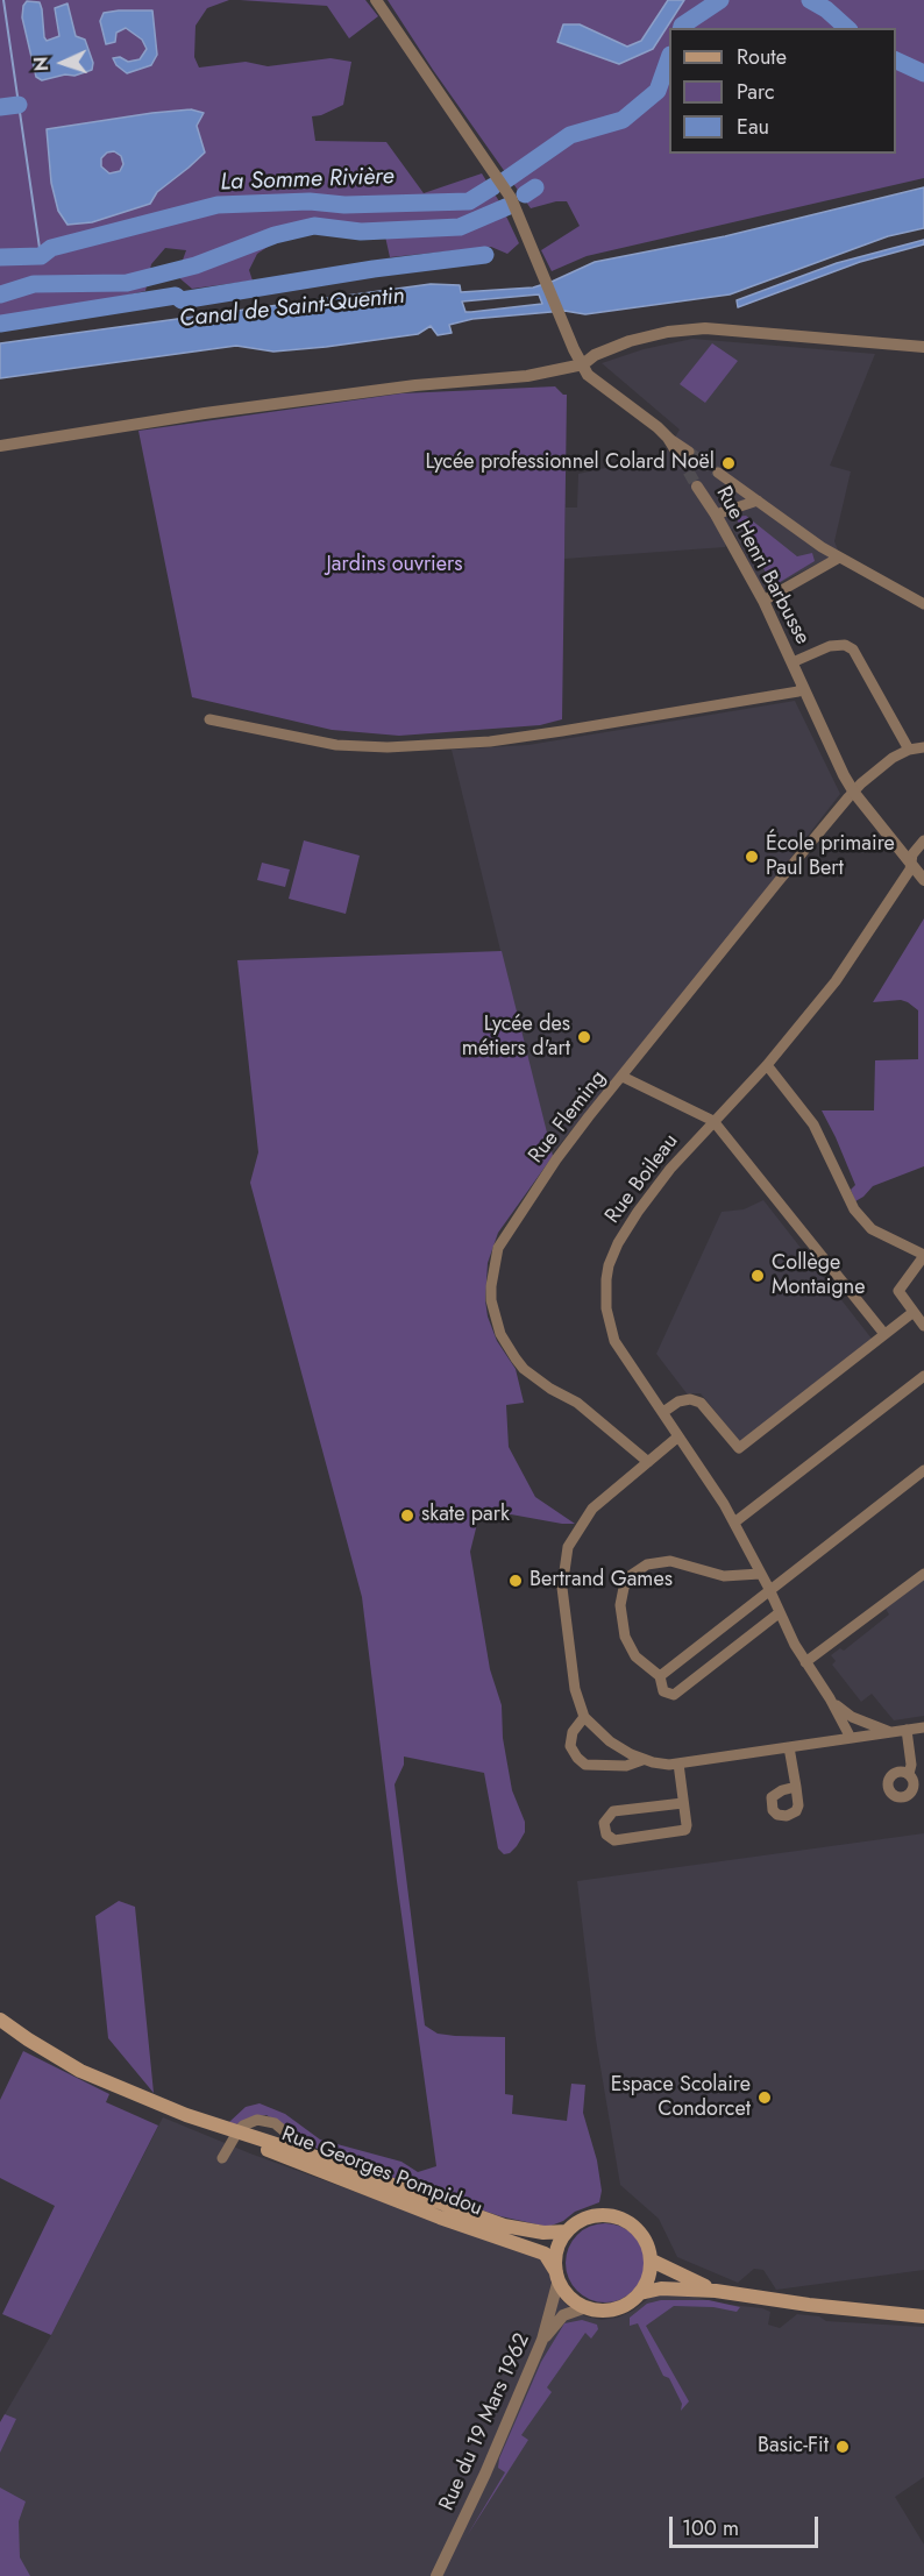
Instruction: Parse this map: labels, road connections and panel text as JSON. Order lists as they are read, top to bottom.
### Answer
{
  "streets": {
    "main road": ["Rue Georges Pompidou"],
    "street": [
      "Rue Henri Barbusse",
      "Rue Fleming",
      "Rue Boileau",
      "Rue du 19 Mars 1962"
    ]
  },
  "crossings": [
    ["Rue Henri Barbusse", "Rue Fleming"],
    ["Rue Georges Pompidou", "Rue du 19 Mars 1962"]
  ],
  "water": ["La Somme Rivière", "Canal de Saint-Quentin"],
  "parks": ["Jardins ouvriers"],
  "places": [
    "Lycée professionnel Colard Noël",
    "École primaire Paul Bert",
    "Lycée des métiers d'art",
    "Collège Montaigne",
    "skate park",
    "Bertrand Games",
    "Espace Scolaire Condorcet",
    "Basic-Fit"
  ],
  "legend": ["Route", "Parc", "Eau"],
  "scale_bar": "100 m",
  "north": "left"
}
